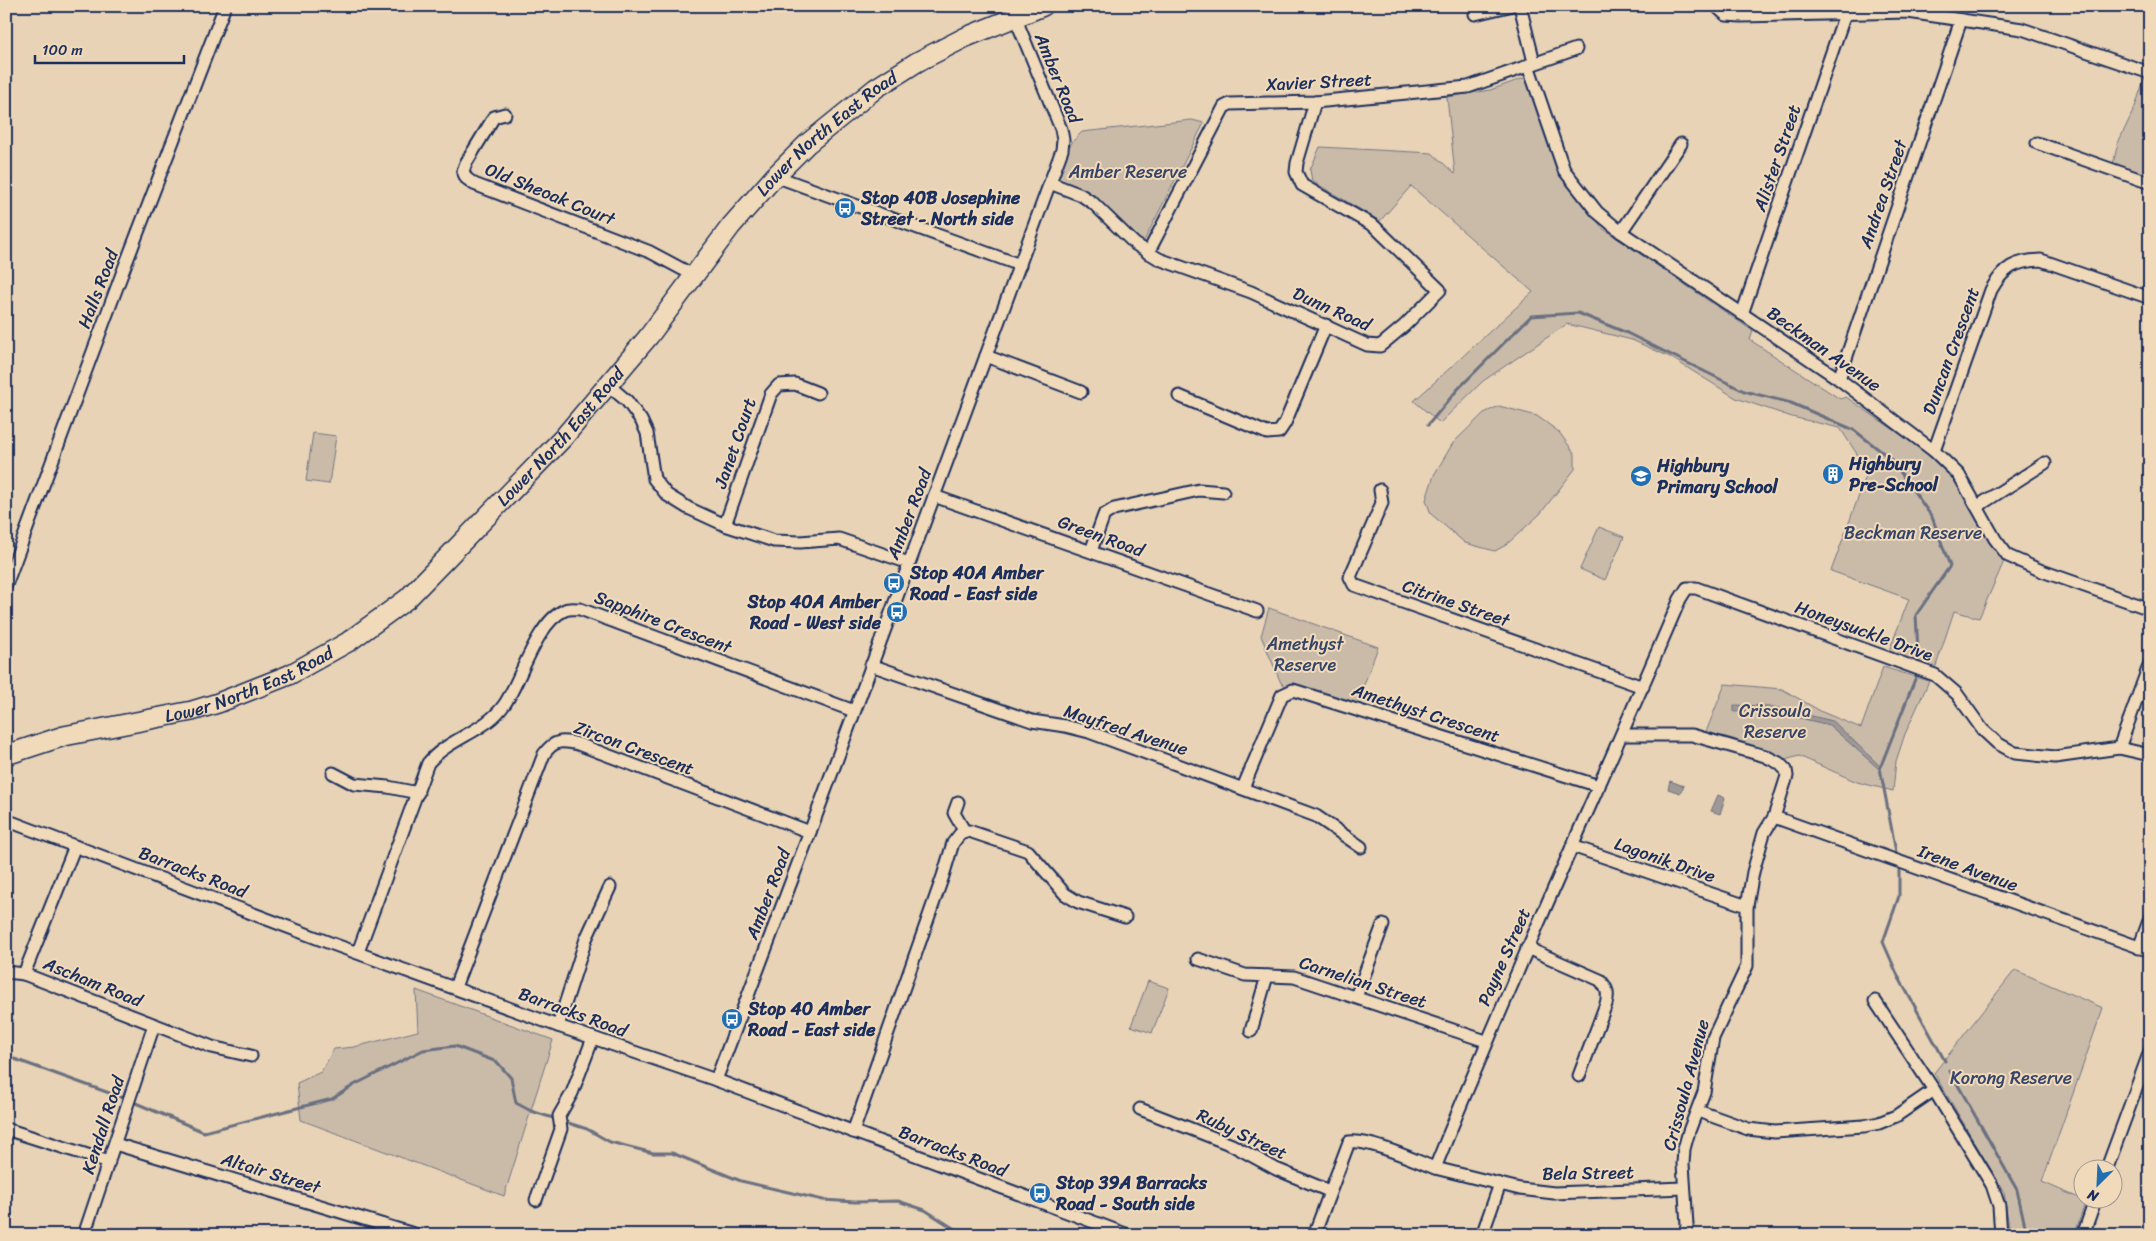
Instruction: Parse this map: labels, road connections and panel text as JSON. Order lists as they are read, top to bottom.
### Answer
{
  "streets": {
    "main road": ["Lower North East Road"],
    "street": [
      "Amber Road",
      "Xavier Street",
      "Alister Street",
      "Old Sheoak Court",
      "Andrea Street",
      "Halls Road",
      "Dunn Road",
      "Beckman Avenue",
      "Duncan Crescent",
      "Janet Court",
      "Green Road",
      "Citrine Street",
      "Sapphire Crescent",
      "Honeysuckle Drive",
      "Amethyst Crescent",
      "Mayfred Avenue",
      "Zircon Crescent",
      "Lagonik Drive",
      "Irene Avenue",
      "Barracks Road",
      "Payne Street",
      "Ascham Road",
      "Carnelian Street",
      "Crissoula Avenue",
      "Kendall Road",
      "Ruby Street",
      "Altair Street",
      "Bela Street"
    ]
  },
  "crossings": [
    ["Amber Road", "Lower North East Road"],
    ["Amber Road", "Dunn Road"],
    ["Amber Road", "Green Road"],
    ["Amber Road", "Sapphire Crescent"],
    ["Amber Road", "Mayfred Avenue"],
    ["Amber Road", "Zircon Crescent"],
    ["Amber Road", "Barracks Road"],
    ["Xavier Street", "Dunn Road"],
    ["Xavier Street", "Beckman Avenue"],
    ["Lower North East Road", "Old Sheoak Court"],
    ["Alister Street", "Beckman Avenue"],
    ["Andrea Street", "Beckman Avenue"],
    ["Beckman Avenue", "Duncan Crescent"],
    ["Citrine Street", "Payne Street"],
    ["Sapphire Crescent", "Barracks Road"],
    ["Honeysuckle Drive", "Payne Street"],
    ["Amethyst Crescent", "Mayfred Avenue"],
    ["Amethyst Crescent", "Payne Street"],
    ["Zircon Crescent", "Barracks Road"],
    ["Lagonik Drive", "Payne Street"],
    ["Lagonik Drive", "Crissoula Avenue"],
    ["Irene Avenue", "Crissoula Avenue"],
    ["Barracks Road", "Ascham Road"],
    ["Payne Street", "Carnelian Street"],
    ["Payne Street", "Crissoula Avenue"],
    ["Payne Street", "Bela Street"],
    ["Ascham Road", "Kendall Road"],
    ["Crissoula Avenue", "Bela Street"],
    ["Kendall Road", "Altair Street"]
  ],
  "parks": [
    "Amber Reserve",
    "Beckman Reserve",
    "Amethyst Reserve",
    "Crissoula Reserve",
    "Korong Reserve"
  ],
  "places": {
    "bus stop": [
      "Stop 40B Josephine Street - North side",
      "Stop 40A Amber Road - East side",
      "Stop 40A Amber Road - West side",
      "Stop 40 Amber Road - East side",
      "Stop 39A Barracks Road - South side"
    ],
    "building": ["Highbury Pre-School"],
    "school or university": ["Highbury Primary School"]
  },
  "scale_bar": "100 m",
  "north": "bottom left"
}
